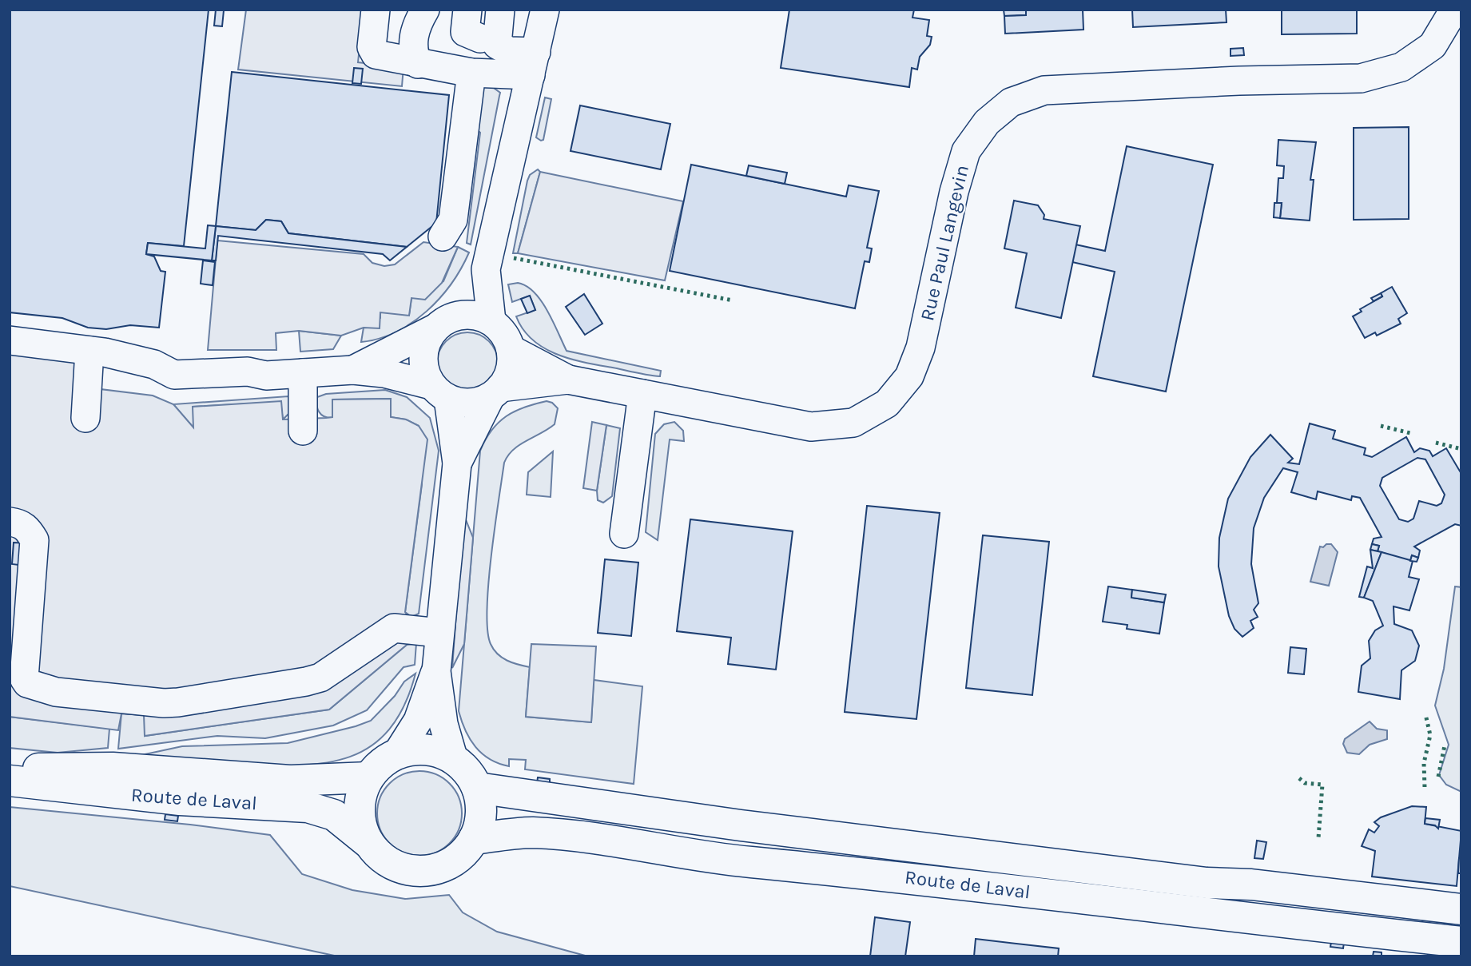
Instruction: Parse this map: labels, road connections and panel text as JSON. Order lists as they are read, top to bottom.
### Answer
{
  "streets": {
    "main road": ["Route de Laval"],
    "street": ["Rue Paul Langevin"]
  }
}
